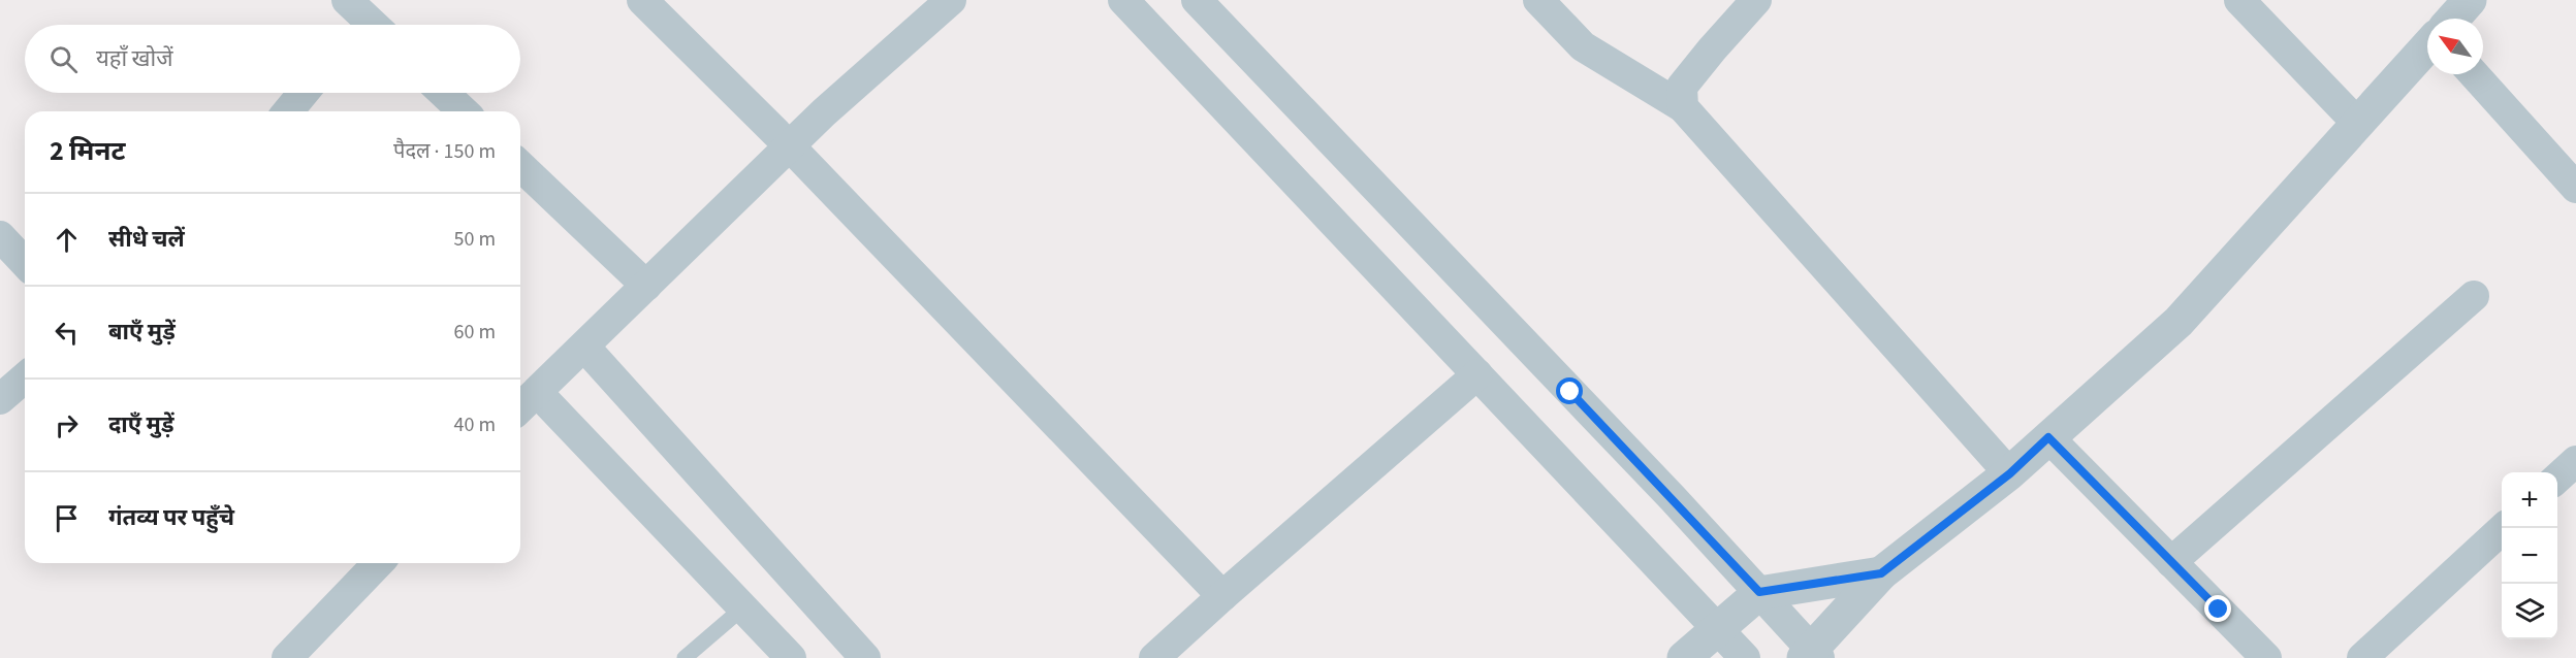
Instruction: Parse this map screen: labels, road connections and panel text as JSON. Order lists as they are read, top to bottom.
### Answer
{
  "north": "top left",
  "page": {
    "search": "यहाँ खोजें",
    "heading": ["2 मिनट", "पैदल · 150 m"],
    "list": [
      ["सीधे चलें", "50 m"],
      ["बाएँ मुड़ें", "60 m"],
      ["दाएँ मुड़ें", "40 m"],
      "गंतव्य पर पहुँचे"
    ],
    "map_buttons": ["+", "−"]
  }
}
